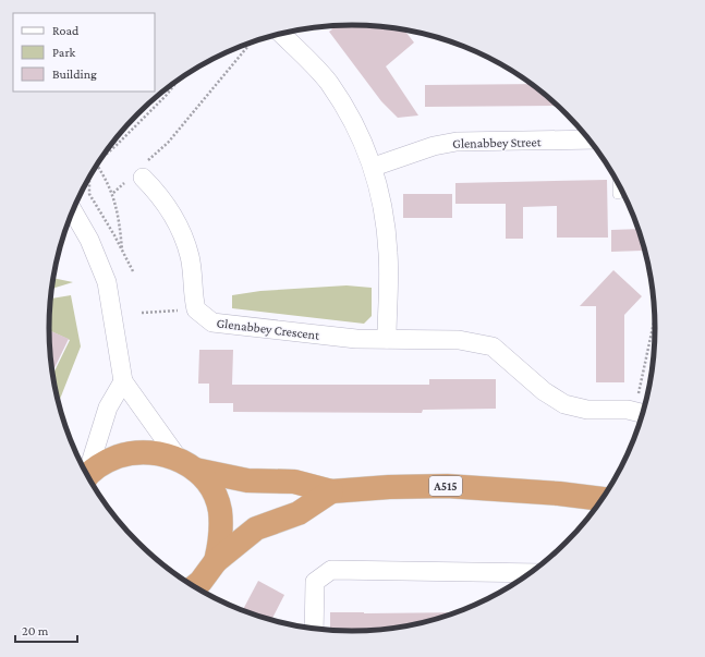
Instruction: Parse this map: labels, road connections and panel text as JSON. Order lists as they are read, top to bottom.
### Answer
{
  "streets": {
    "highway": ["A515"],
    "street": ["Glenabbey Street", "Glenabbey Crescent"]
  },
  "legend": ["Road", "Park", "Building"],
  "scale_bar": "20 m"
}
